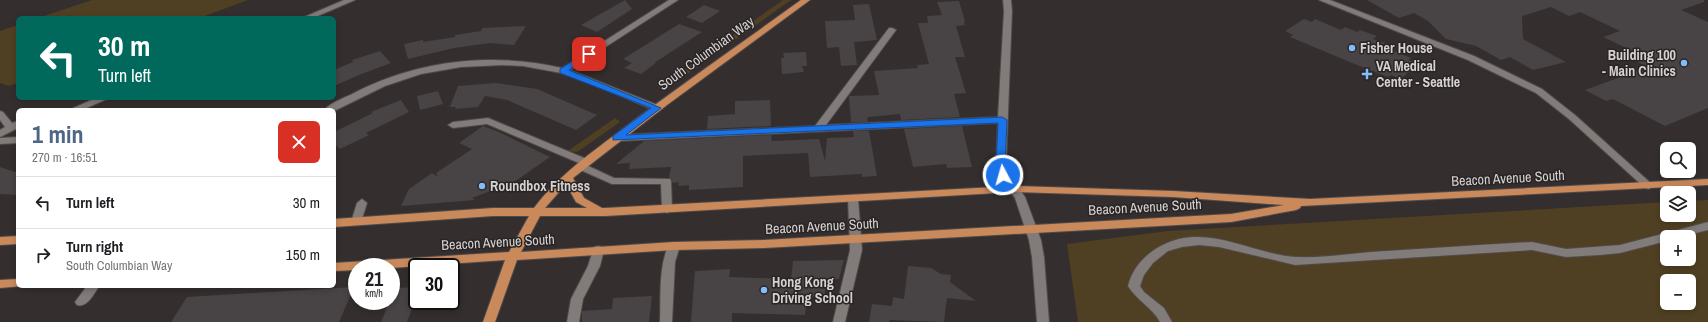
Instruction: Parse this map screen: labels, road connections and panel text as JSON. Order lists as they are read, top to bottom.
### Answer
{
  "streets": {
    "main road": ["South Columbian Way", "Beacon Avenue South"]
  },
  "crossings": [
    ["South Columbian Way", "Beacon Avenue South"]
  ],
  "places": {
    "other": [
      "Fisher House",
      "Building 100 - Main Clinics",
      "Roundbox Fitness",
      "Hong Kong Driving School"
    ],
    "health": ["VA Medical Center - Seattle"]
  },
  "page": {
    "turn": ["30 m", "Turn left"],
    "heading": ["1 min", "270 m · 16:51"],
    "map_buttons": ["+", "−"],
    "list": [
      {
        "name": "Turn left",
        "value": "30 m"
      },
      {
        "name": "Turn right",
        "note": "South Columbian Way",
        "value": "150 m"
      }
    ],
    "speed": "21 km/h",
    "limit": "30"
  }
}
